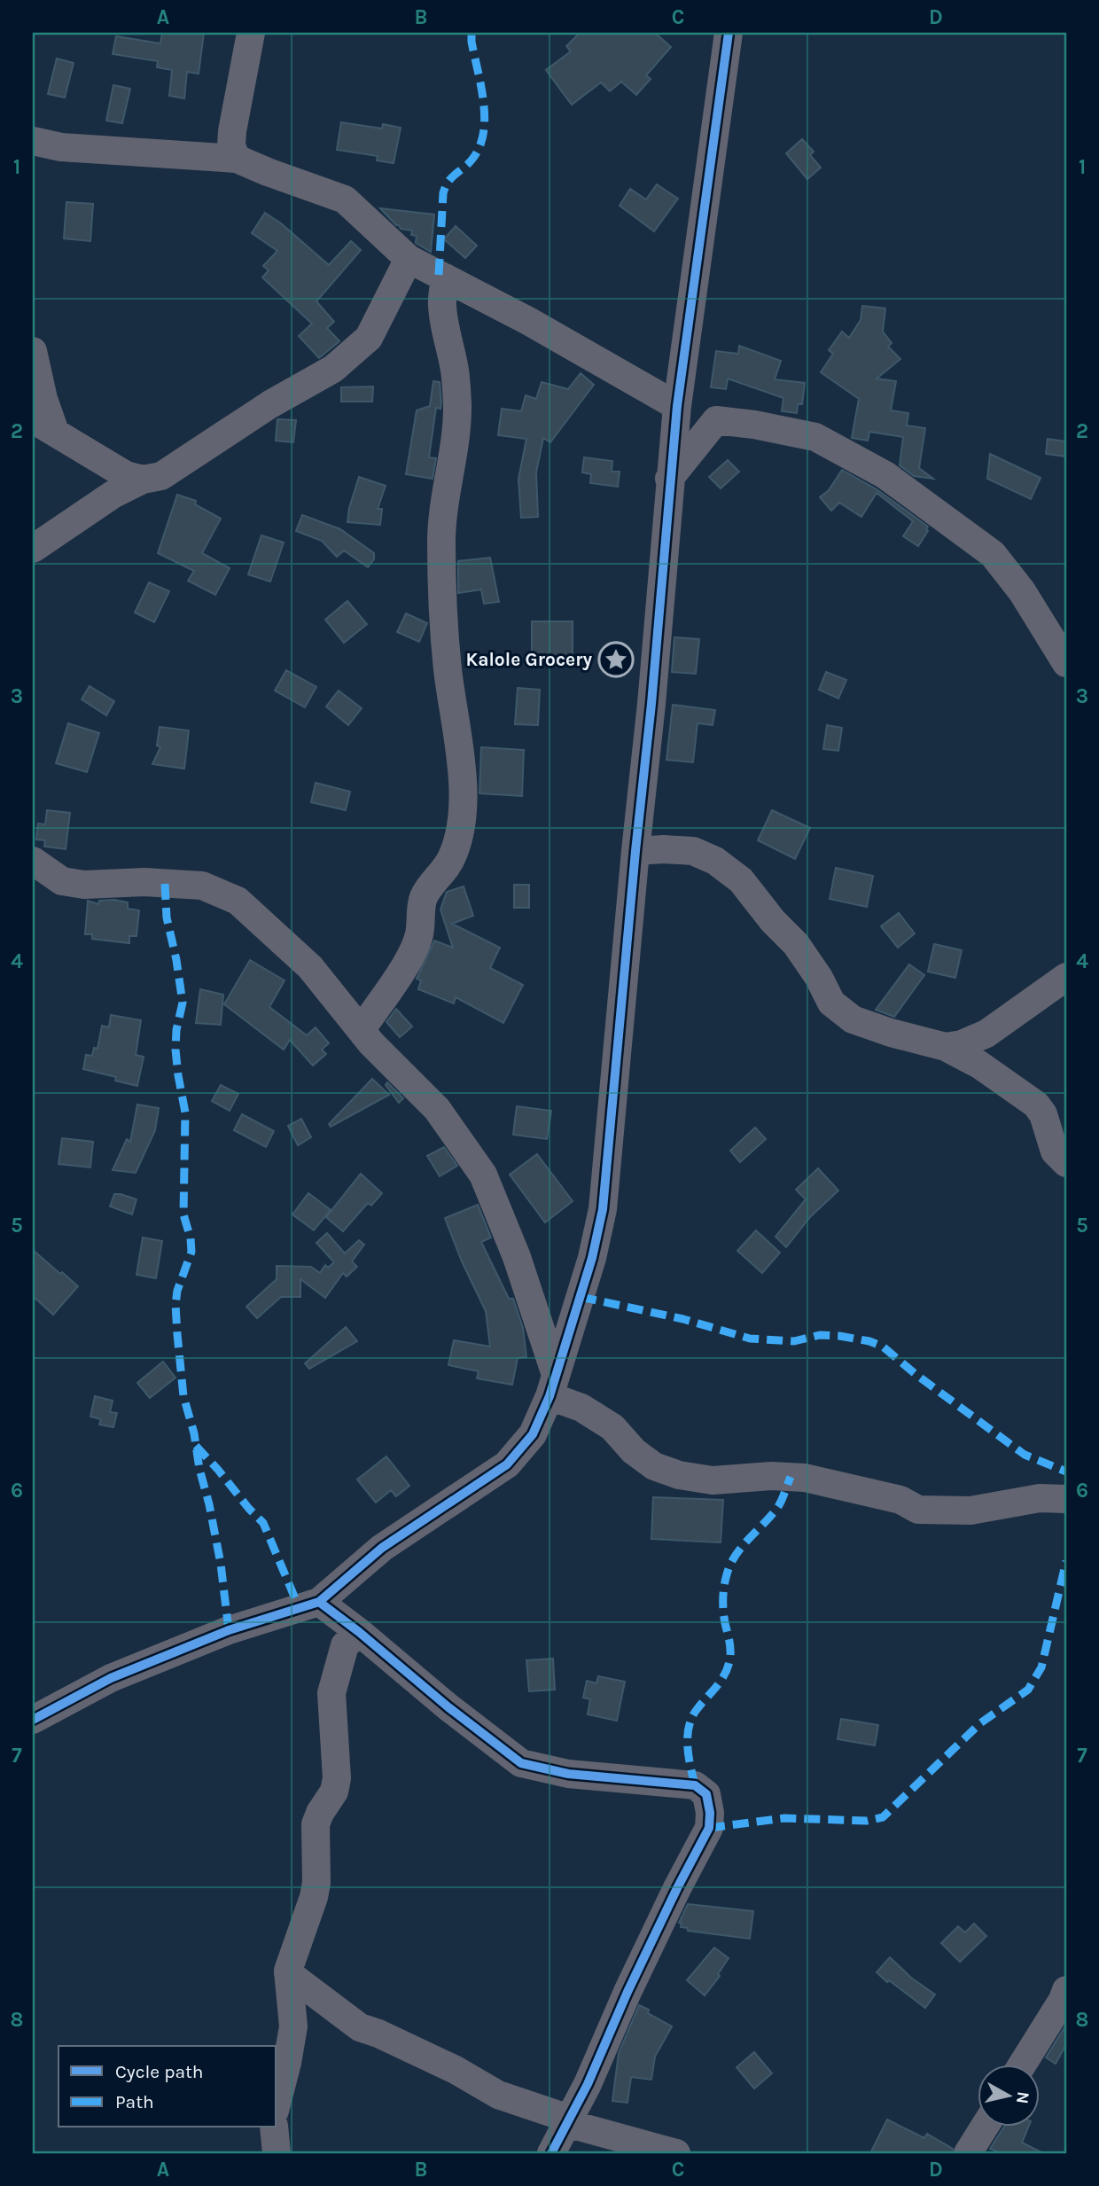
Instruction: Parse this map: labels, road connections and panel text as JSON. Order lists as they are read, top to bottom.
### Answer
{
  "places": {
    "place": ["Kalole Grocery"]
  },
  "legend": ["Cycle path", "Path"],
  "north": "right",
  "grid": {
    "columns": [
      "A",
      "B",
      "C",
      "D"
    ],
    "rows": [
      "1",
      "2",
      "3",
      "4",
      "5",
      "6",
      "7",
      "8"
    ]
  }
}
